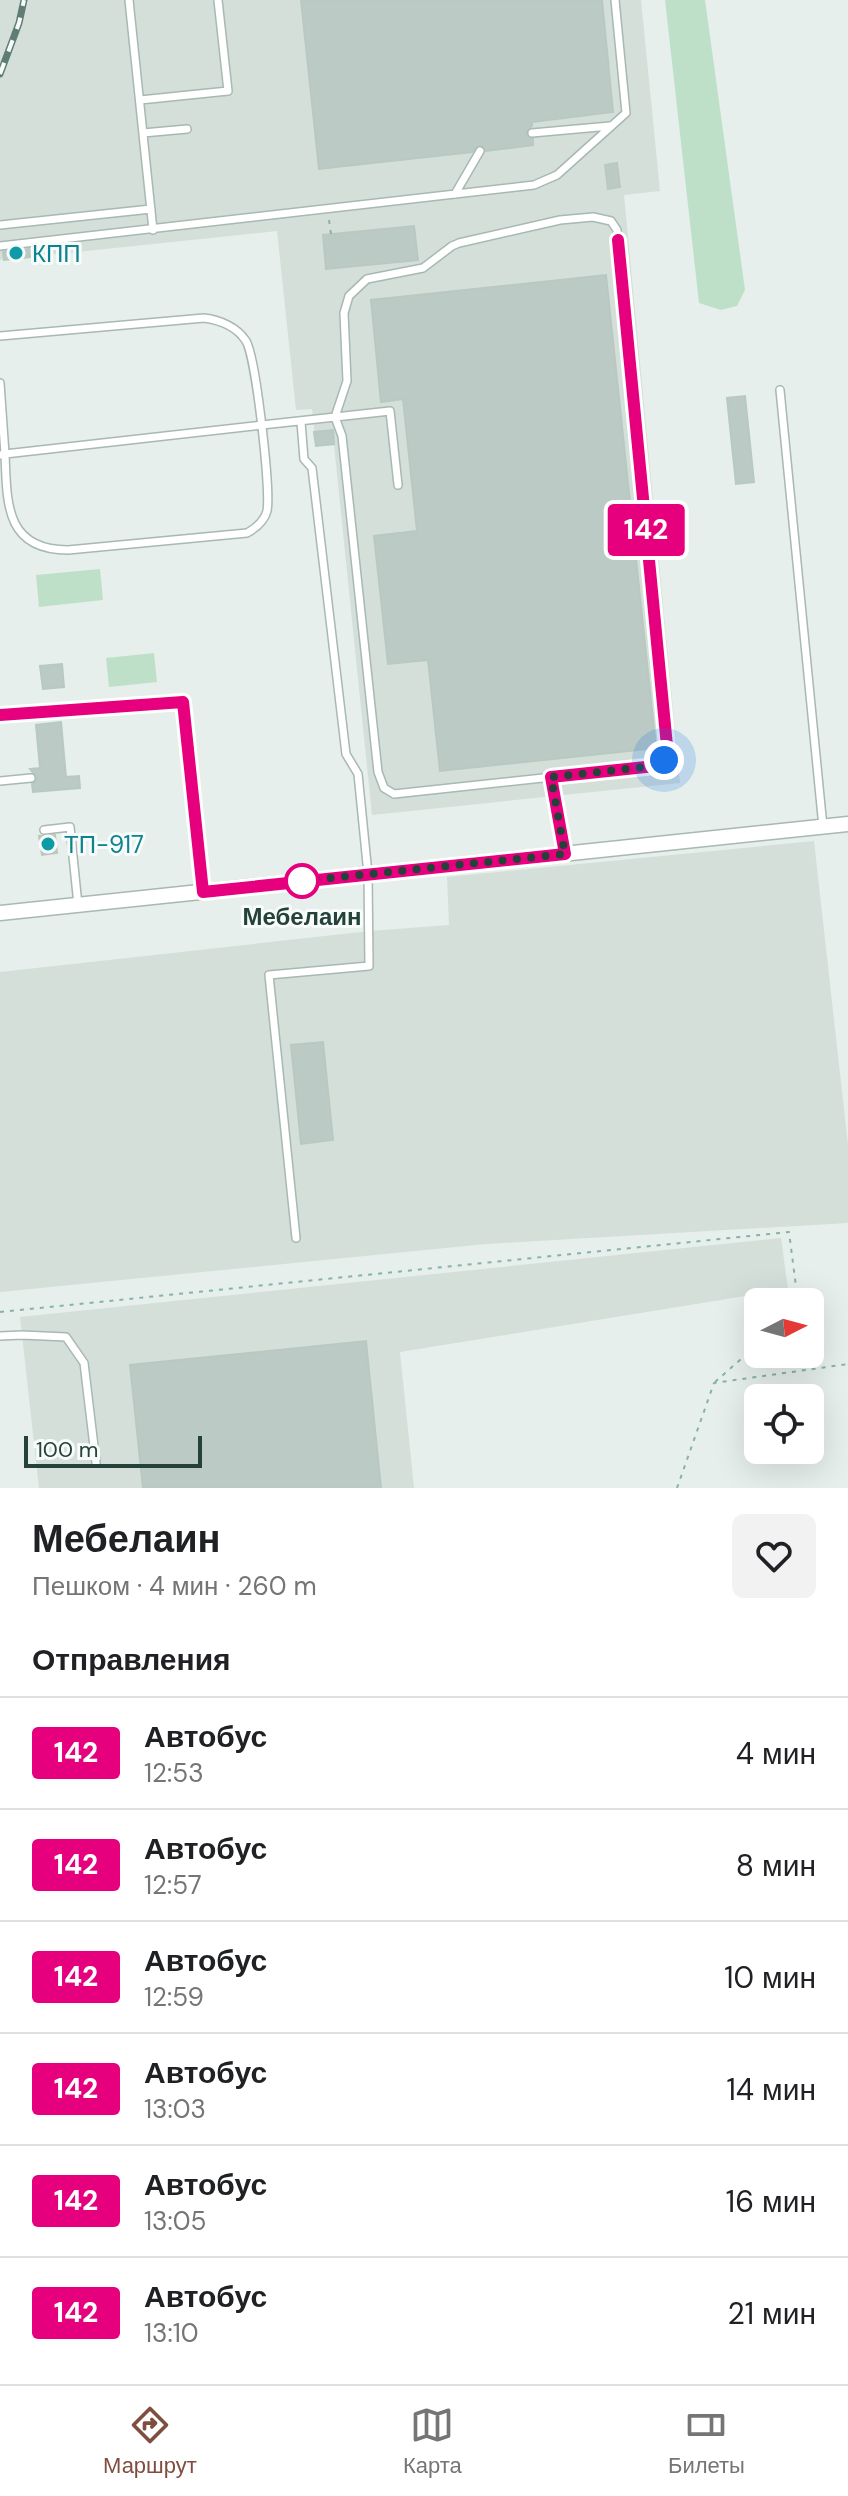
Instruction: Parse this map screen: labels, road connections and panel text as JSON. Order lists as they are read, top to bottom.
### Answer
{
  "places": ["КПП", "ТП-917", "Мебелаин"],
  "lines": ["bus line 142"],
  "scale_bar": "100 m",
  "north": "right",
  "page": {
    "on_map": "142",
    "scale": "100 m",
    "heading": [
      ["Мебелаин", "Пешком · 4 мин · 260 m"],
      "Отправления"
    ],
    "list": [
      {
        "mark": "142",
        "name": "Автобус",
        "note": "12:53",
        "value": "4 мин"
      },
      {
        "mark": "142",
        "name": "Автобус",
        "note": "12:57",
        "value": "8 мин"
      },
      {
        "mark": "142",
        "name": "Автобус",
        "note": "12:59",
        "value": "10 мин"
      },
      {
        "mark": "142",
        "name": "Автобус",
        "note": "13:03",
        "value": "14 мин"
      },
      {
        "mark": "142",
        "name": "Автобус",
        "note": "13:05",
        "value": "16 мин"
      },
      {
        "mark": "142",
        "name": "Автобус",
        "note": "13:10",
        "value": "21 мин"
      }
    ],
    "tabs": ["Маршрут", "Карта", "Билеты"]
  }
}
